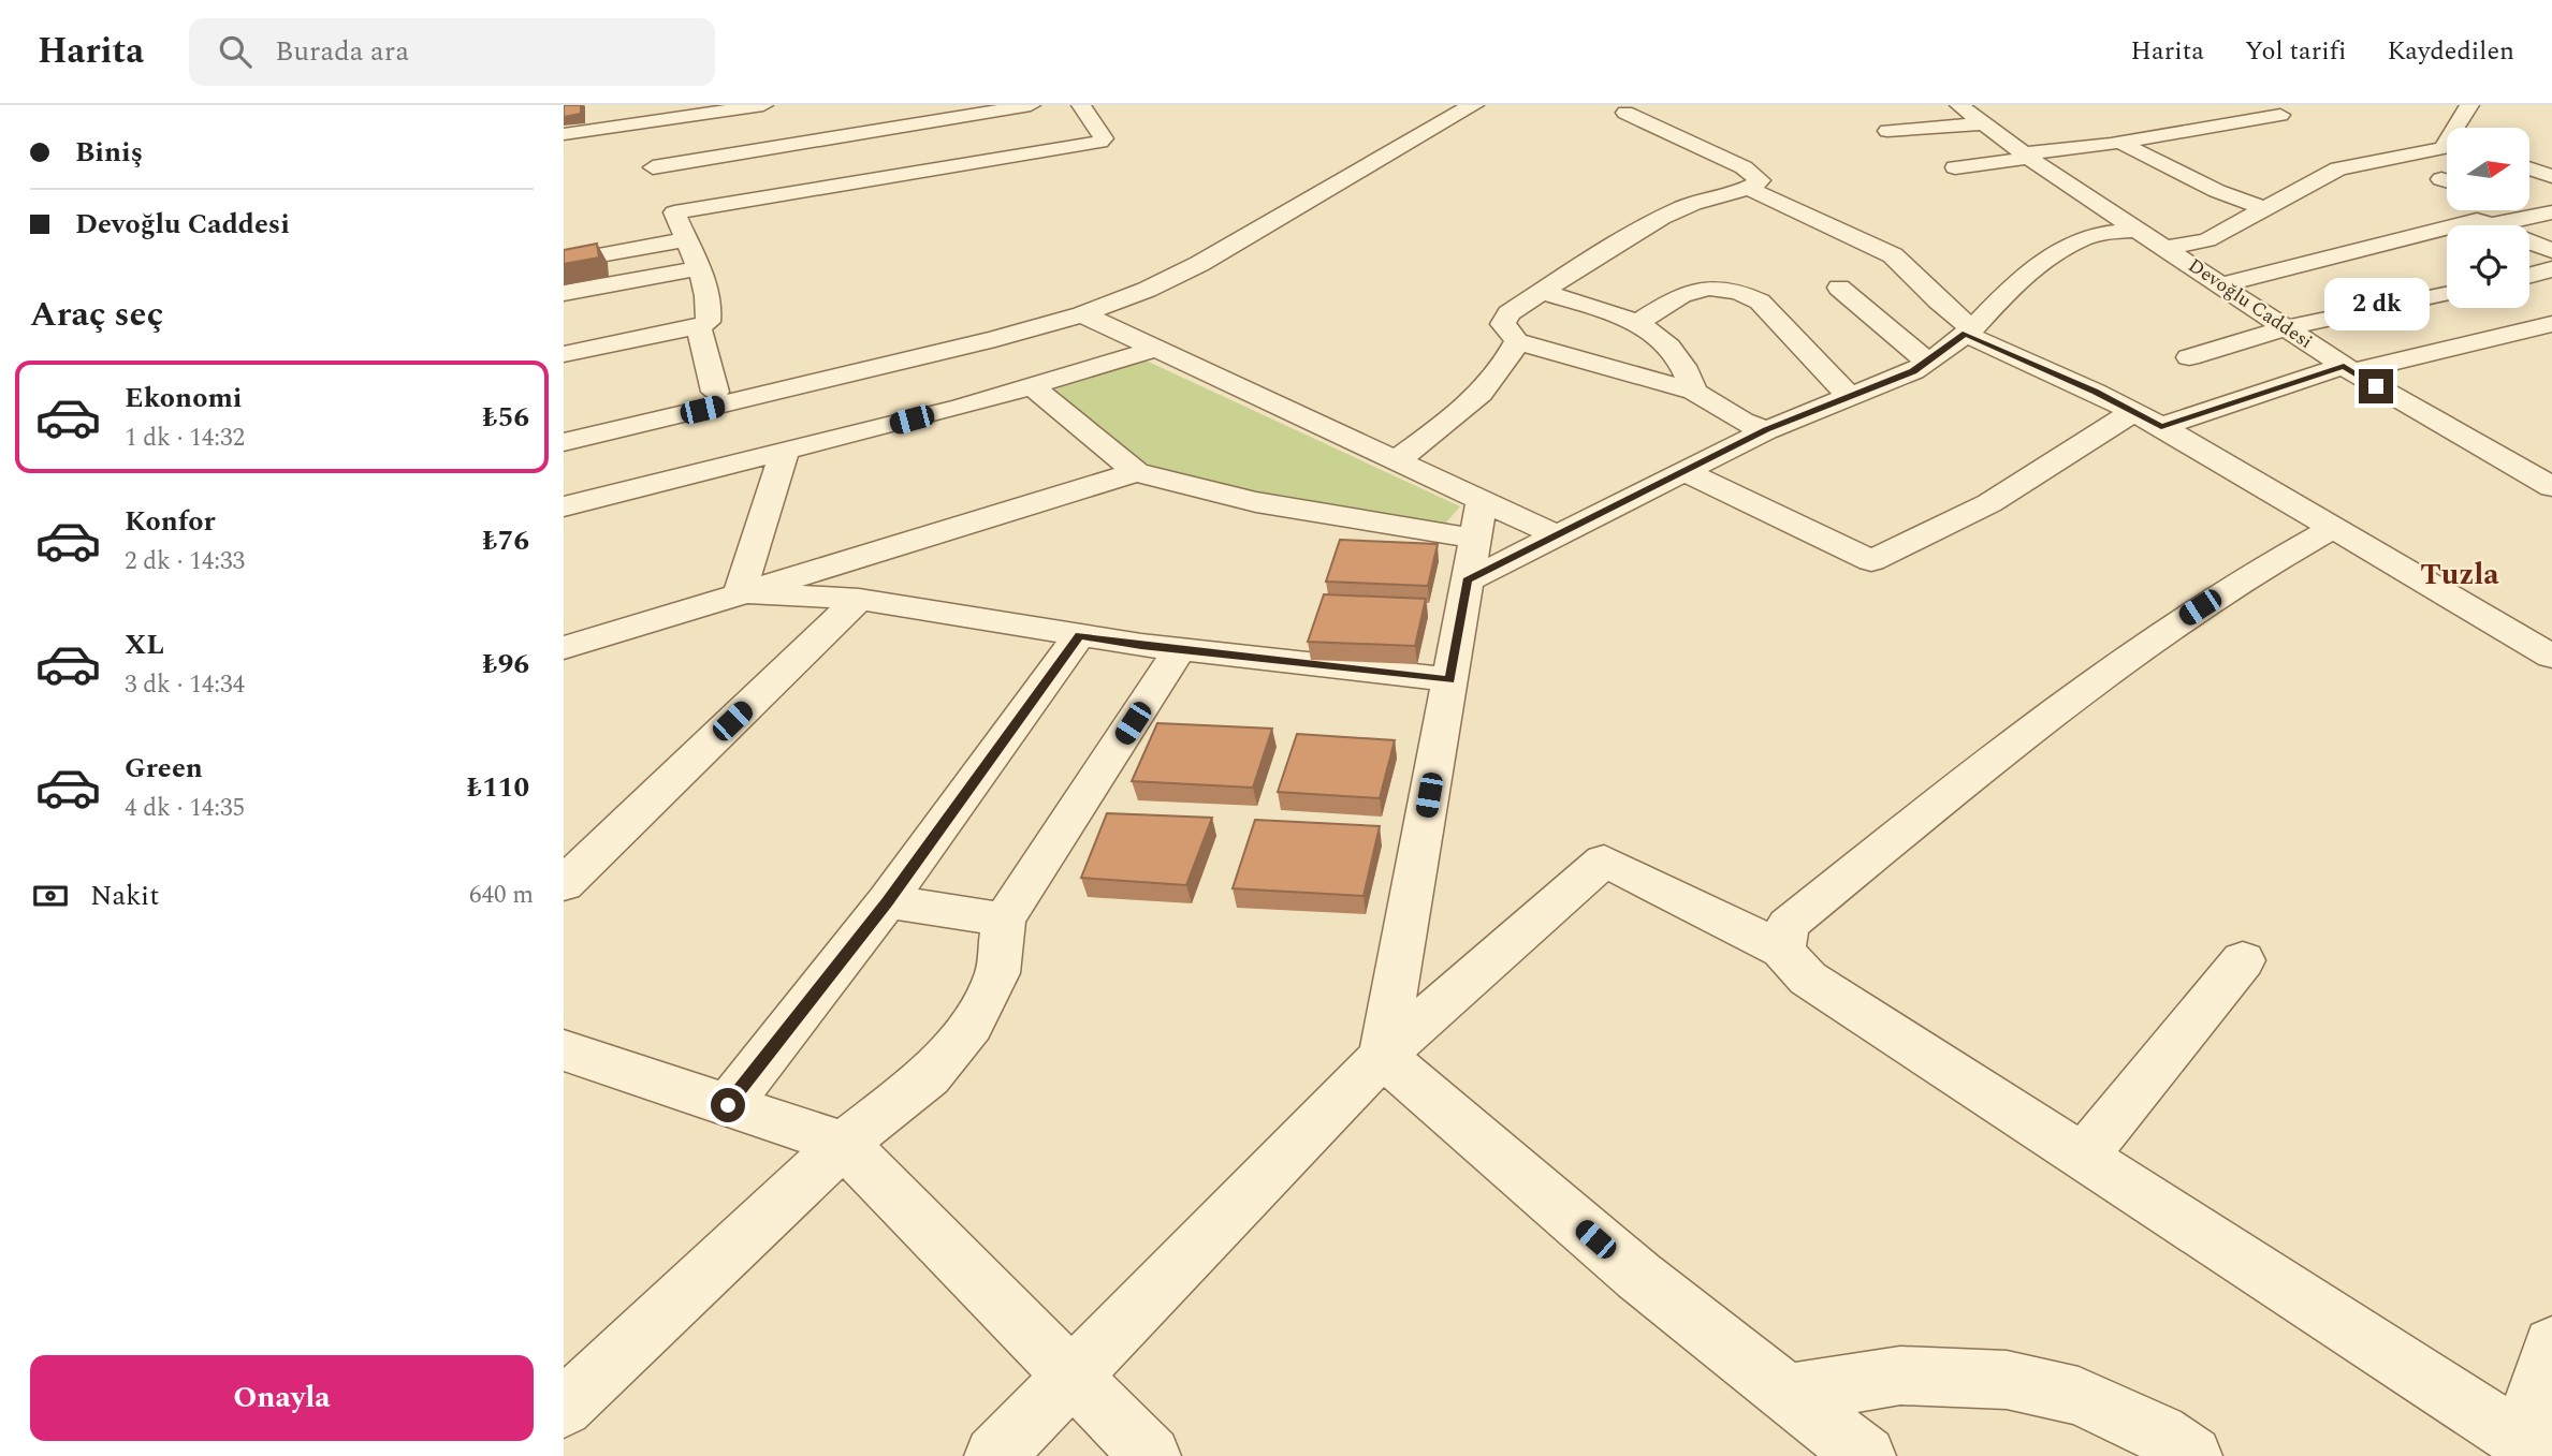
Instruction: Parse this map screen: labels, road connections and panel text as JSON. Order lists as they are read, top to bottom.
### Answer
{
  "streets": {
    "street": ["Devoğlu Caddesi"]
  },
  "districts": ["Tuzla"],
  "north": "right",
  "page": {
    "header": "Harita",
    "search": "Burada ara",
    "nav": ["Harita", "Yol tarifi", "Kaydedilen"],
    "banner": ["Biniş", "Devoğlu Caddesi"],
    "heading": "Araç seç",
    "bubble": "2 dk",
    "list": [
      {
        "name": "Ekonomi",
        "note": "1 dk · 14:32",
        "value": "₺56"
      },
      {
        "name": "Konfor",
        "note": "2 dk · 14:33",
        "value": "₺76"
      },
      {
        "name": "XL",
        "note": "3 dk · 14:34",
        "value": "₺96"
      },
      {
        "name": "Green",
        "note": "4 dk · 14:35",
        "value": "₺110"
      }
    ],
    "pay": ["Nakit", "640 m"],
    "buttons": "Onayla"
  }
}
